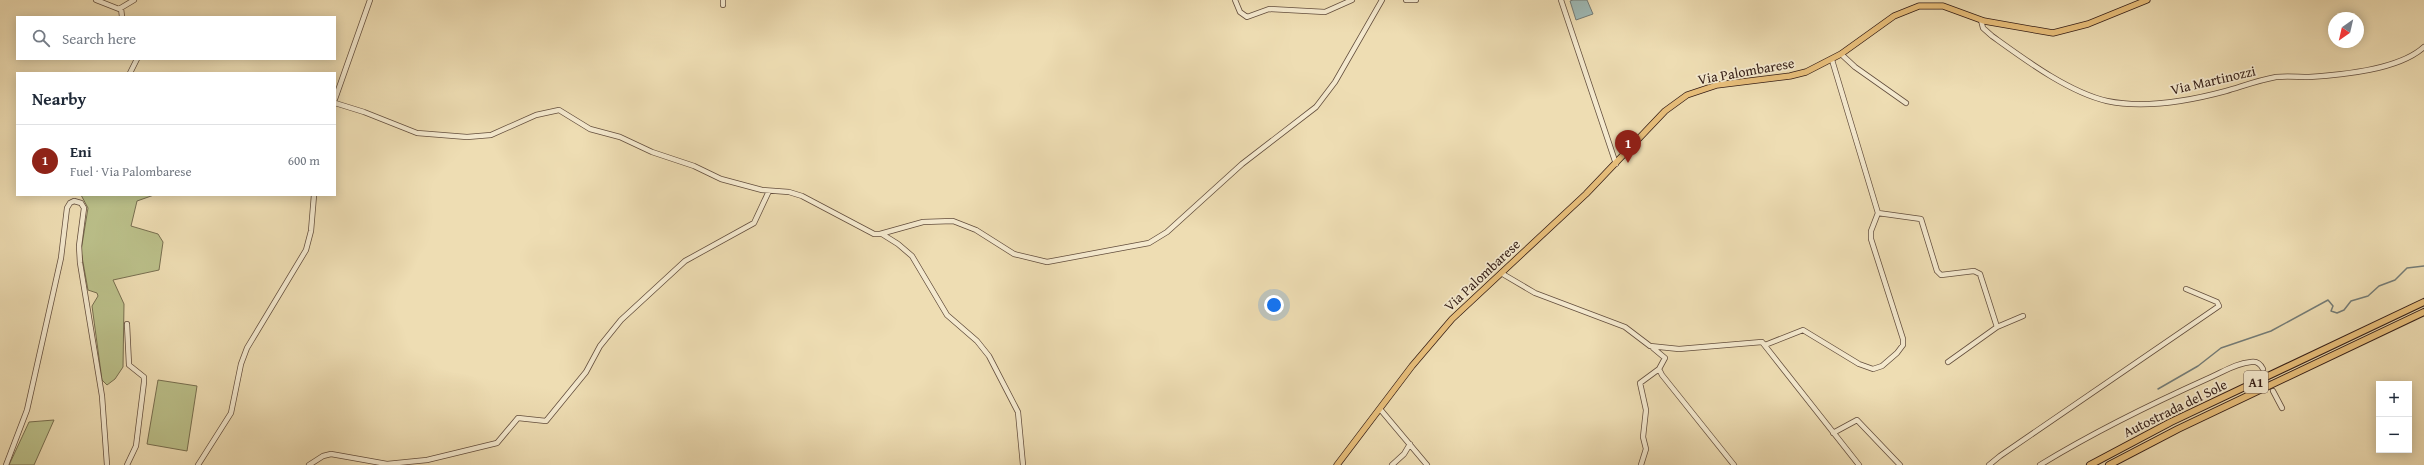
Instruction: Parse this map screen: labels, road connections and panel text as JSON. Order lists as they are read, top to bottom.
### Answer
{
  "streets": {
    "highway": ["A1", "Autostrada del Sole"],
    "main road": ["Via Palombarese"],
    "street": ["Via Martinozzi"]
  },
  "crossings": [
    ["Via Palombarese", "Via Martinozzi"]
  ],
  "north": "bottom left",
  "page": {
    "search": "Search here",
    "heading": "Nearby",
    "list": [
      {
        "mark": "1",
        "name": "Eni",
        "note": "Fuel · Via Palombarese",
        "value": "600 m"
      }
    ],
    "pins": "1",
    "map_buttons": ["+", "−"]
  }
}
